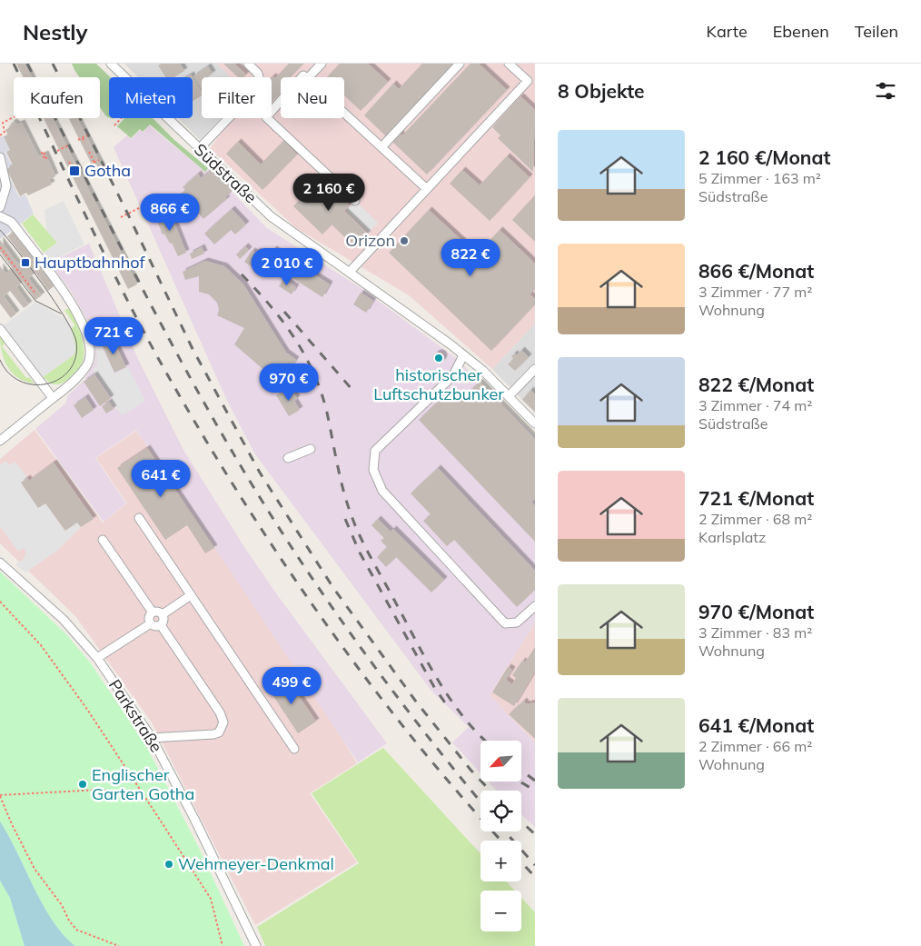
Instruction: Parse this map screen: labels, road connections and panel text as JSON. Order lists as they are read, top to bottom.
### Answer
{
  "streets": {
    "street": ["Südstraße", "Parkstraße"]
  },
  "places": {
    "transit": ["Gotha", "Hauptbahnhof"],
    "other": [
      "Orizon",
      "historischer Luftschutzbunker",
      "Englischer Garten Gotha",
      "Wehmeyer-Denkmal"
    ]
  },
  "north": "bottom left",
  "page": {
    "header": "Nestly",
    "nav": ["Karte", "Ebenen", "Teilen"],
    "heading": "8 Objekte",
    "chip": [
      "Kaufen",
      "Mieten",
      "Filter",
      "Neu"
    ],
    "list": [
      {
        "name": "2 160 €/Monat",
        "note": "5 Zimmer · 163 m² · Südstraße"
      },
      {
        "name": "866 €/Monat",
        "note": "3 Zimmer · 77 m² · Wohnung"
      },
      {
        "name": "822 €/Monat",
        "note": "3 Zimmer · 74 m² · Südstraße"
      },
      {
        "name": "721 €/Monat",
        "note": "2 Zimmer · 68 m² · Karlsplatz"
      },
      {
        "name": "970 €/Monat",
        "note": "3 Zimmer · 83 m² · Wohnung"
      },
      {
        "name": "641 €/Monat",
        "note": "2 Zimmer · 66 m² · Wohnung"
      }
    ],
    "price": [
      "2 160 €",
      "866 €",
      "822 €",
      "2 010 €",
      "721 €",
      "970 €",
      "641 €",
      "499 €"
    ],
    "map_buttons": ["+", "−"]
  }
}
